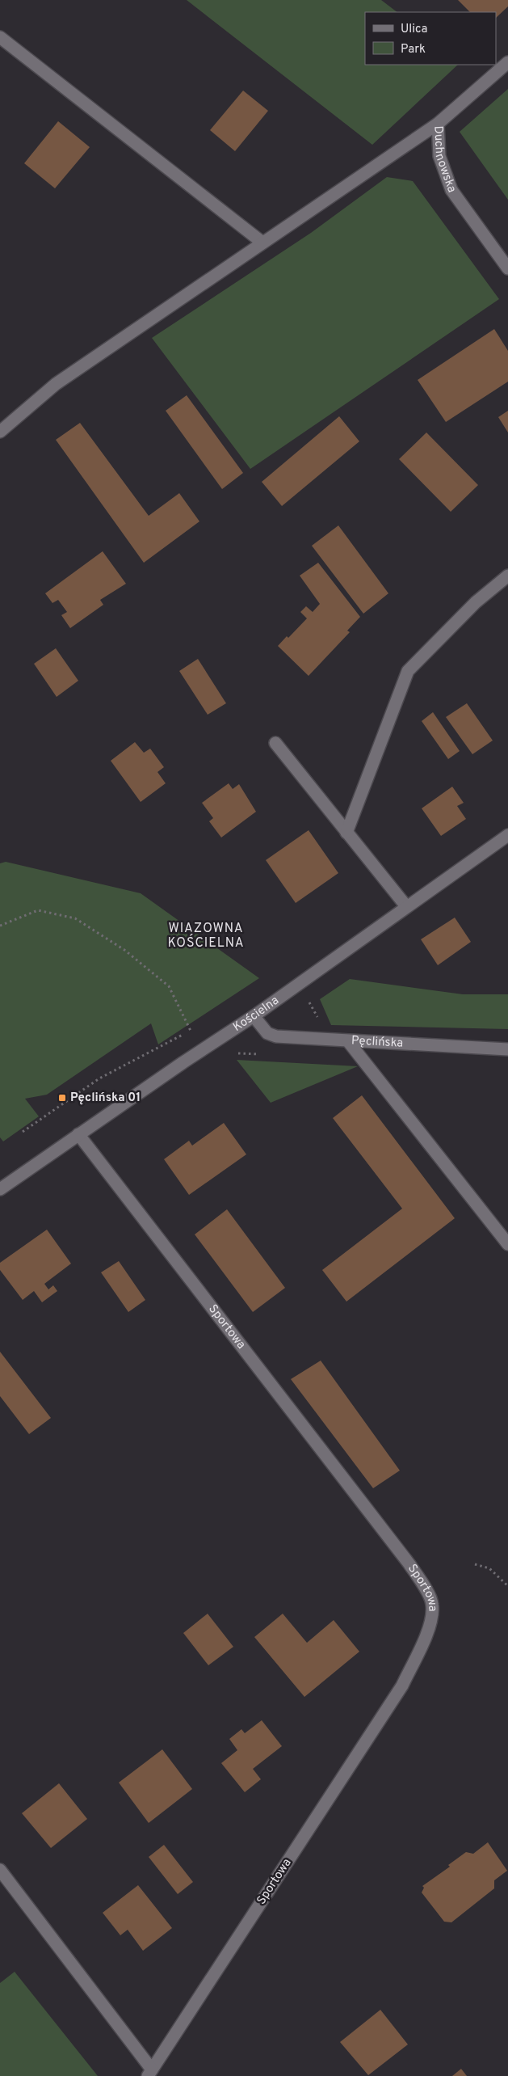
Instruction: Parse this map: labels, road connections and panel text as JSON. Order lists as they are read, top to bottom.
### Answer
{
  "streets": {
    "street": [
      "Duchnowska",
      "Kościelna",
      "Pęclińska",
      "Sportowa"
    ]
  },
  "crossings": [
    ["Kościelna", "Pęclińska"],
    ["Kościelna", "Sportowa"]
  ],
  "districts": ["WIĄZOWNA KOŚCIELNA"],
  "places": {
    "transit": ["Pęclińska 01"]
  },
  "legend": ["Ulica", "Park"]
}
